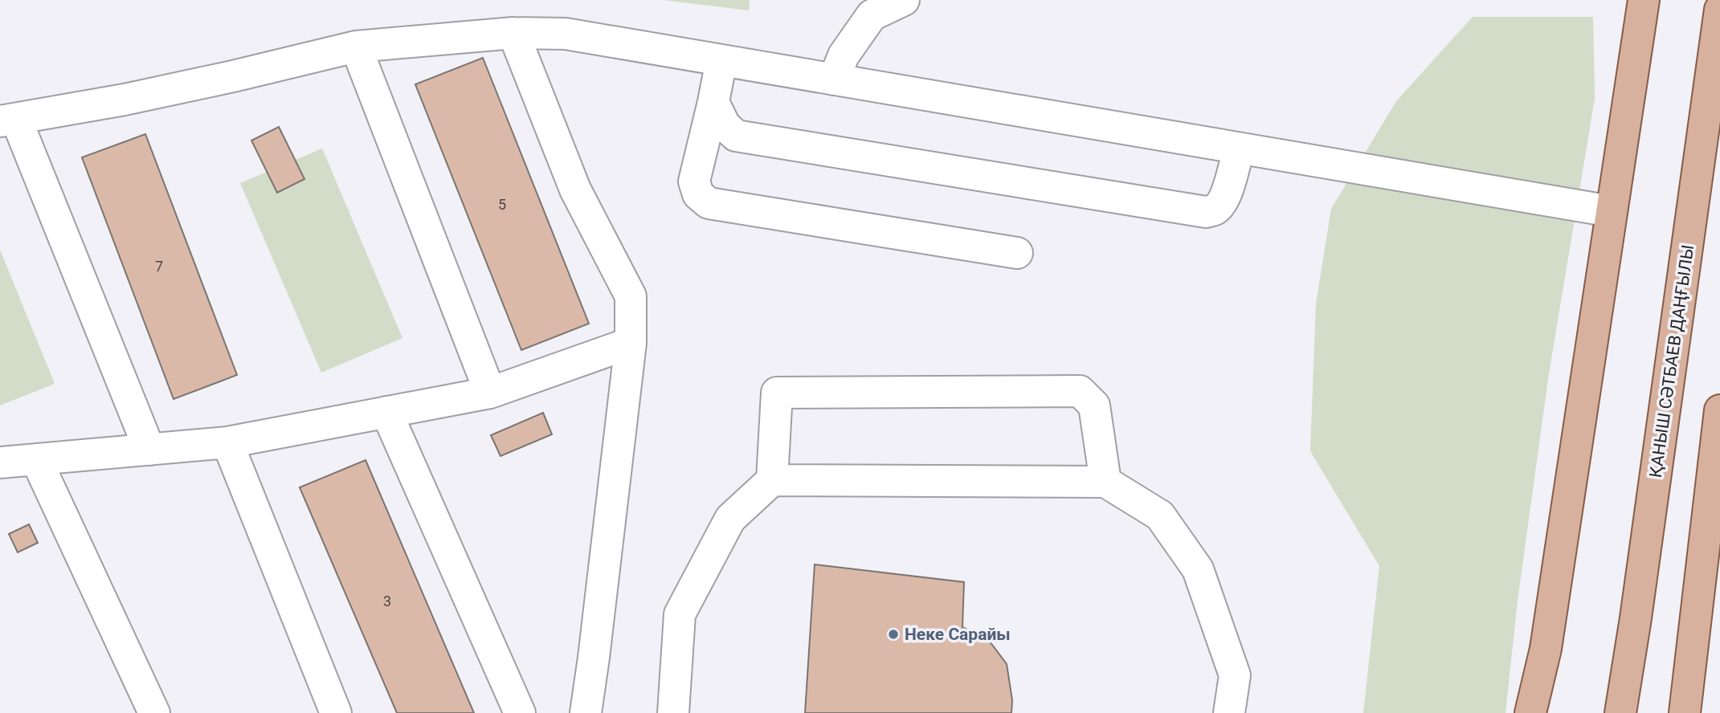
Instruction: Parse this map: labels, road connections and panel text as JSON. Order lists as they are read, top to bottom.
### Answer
{
  "streets": {
    "main road": ["ҚАНЫШ СӘТБАЕВ ДАҢҒЫЛЫ"]
  },
  "places": ["Неке Сарайы"],
  "house_numbers": ["5", "7", "3"]
}
